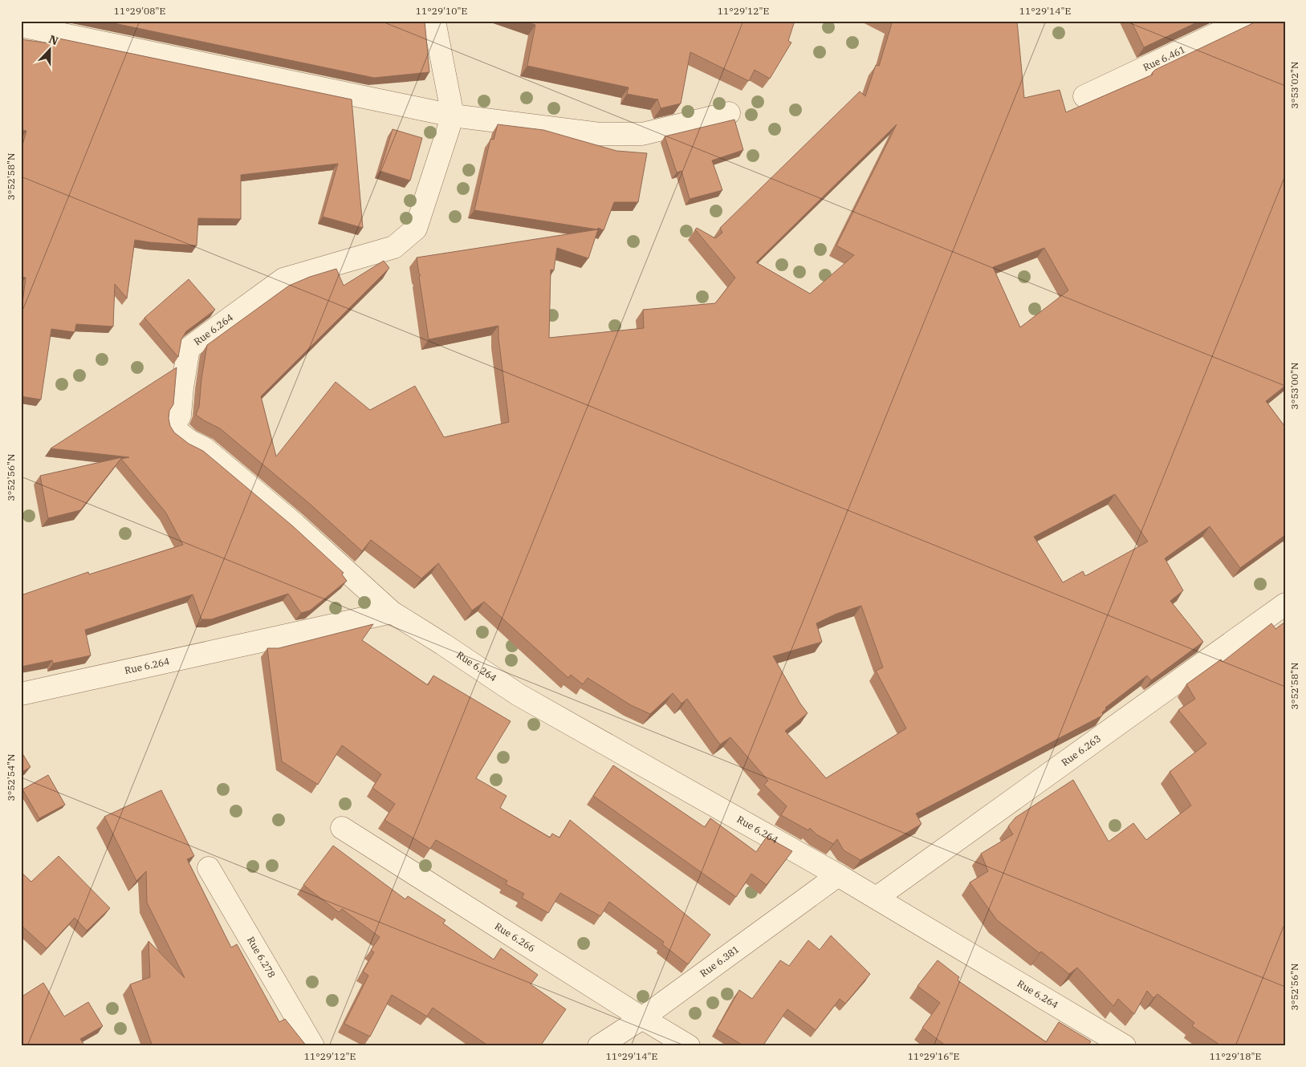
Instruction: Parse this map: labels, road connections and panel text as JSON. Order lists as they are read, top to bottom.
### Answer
{
  "streets": {
    "street": [
      "Rue 6.461",
      "Rue 6.264",
      "Rue 6.263",
      "Rue 6.266",
      "Rue 6.278",
      "Rue 6.381"
    ]
  },
  "crossings": [
    ["Rue 6.264", "Rue 6.263"],
    ["Rue 6.264", "Rue 6.381"],
    ["Rue 6.266", "Rue 6.381"]
  ],
  "north": "top",
  "coordinates": [
    "11°29'08\"E",
    "11°29'10\"E",
    "11°29'12\"E",
    "11°29'14\"E",
    "3°53'02\"N",
    "3°52'58\"N",
    "3°53'00\"N",
    "3°52'56\"N",
    "3°52'54\"N",
    "11°29'16\"E",
    "11°29'18\"E"
  ]
}
